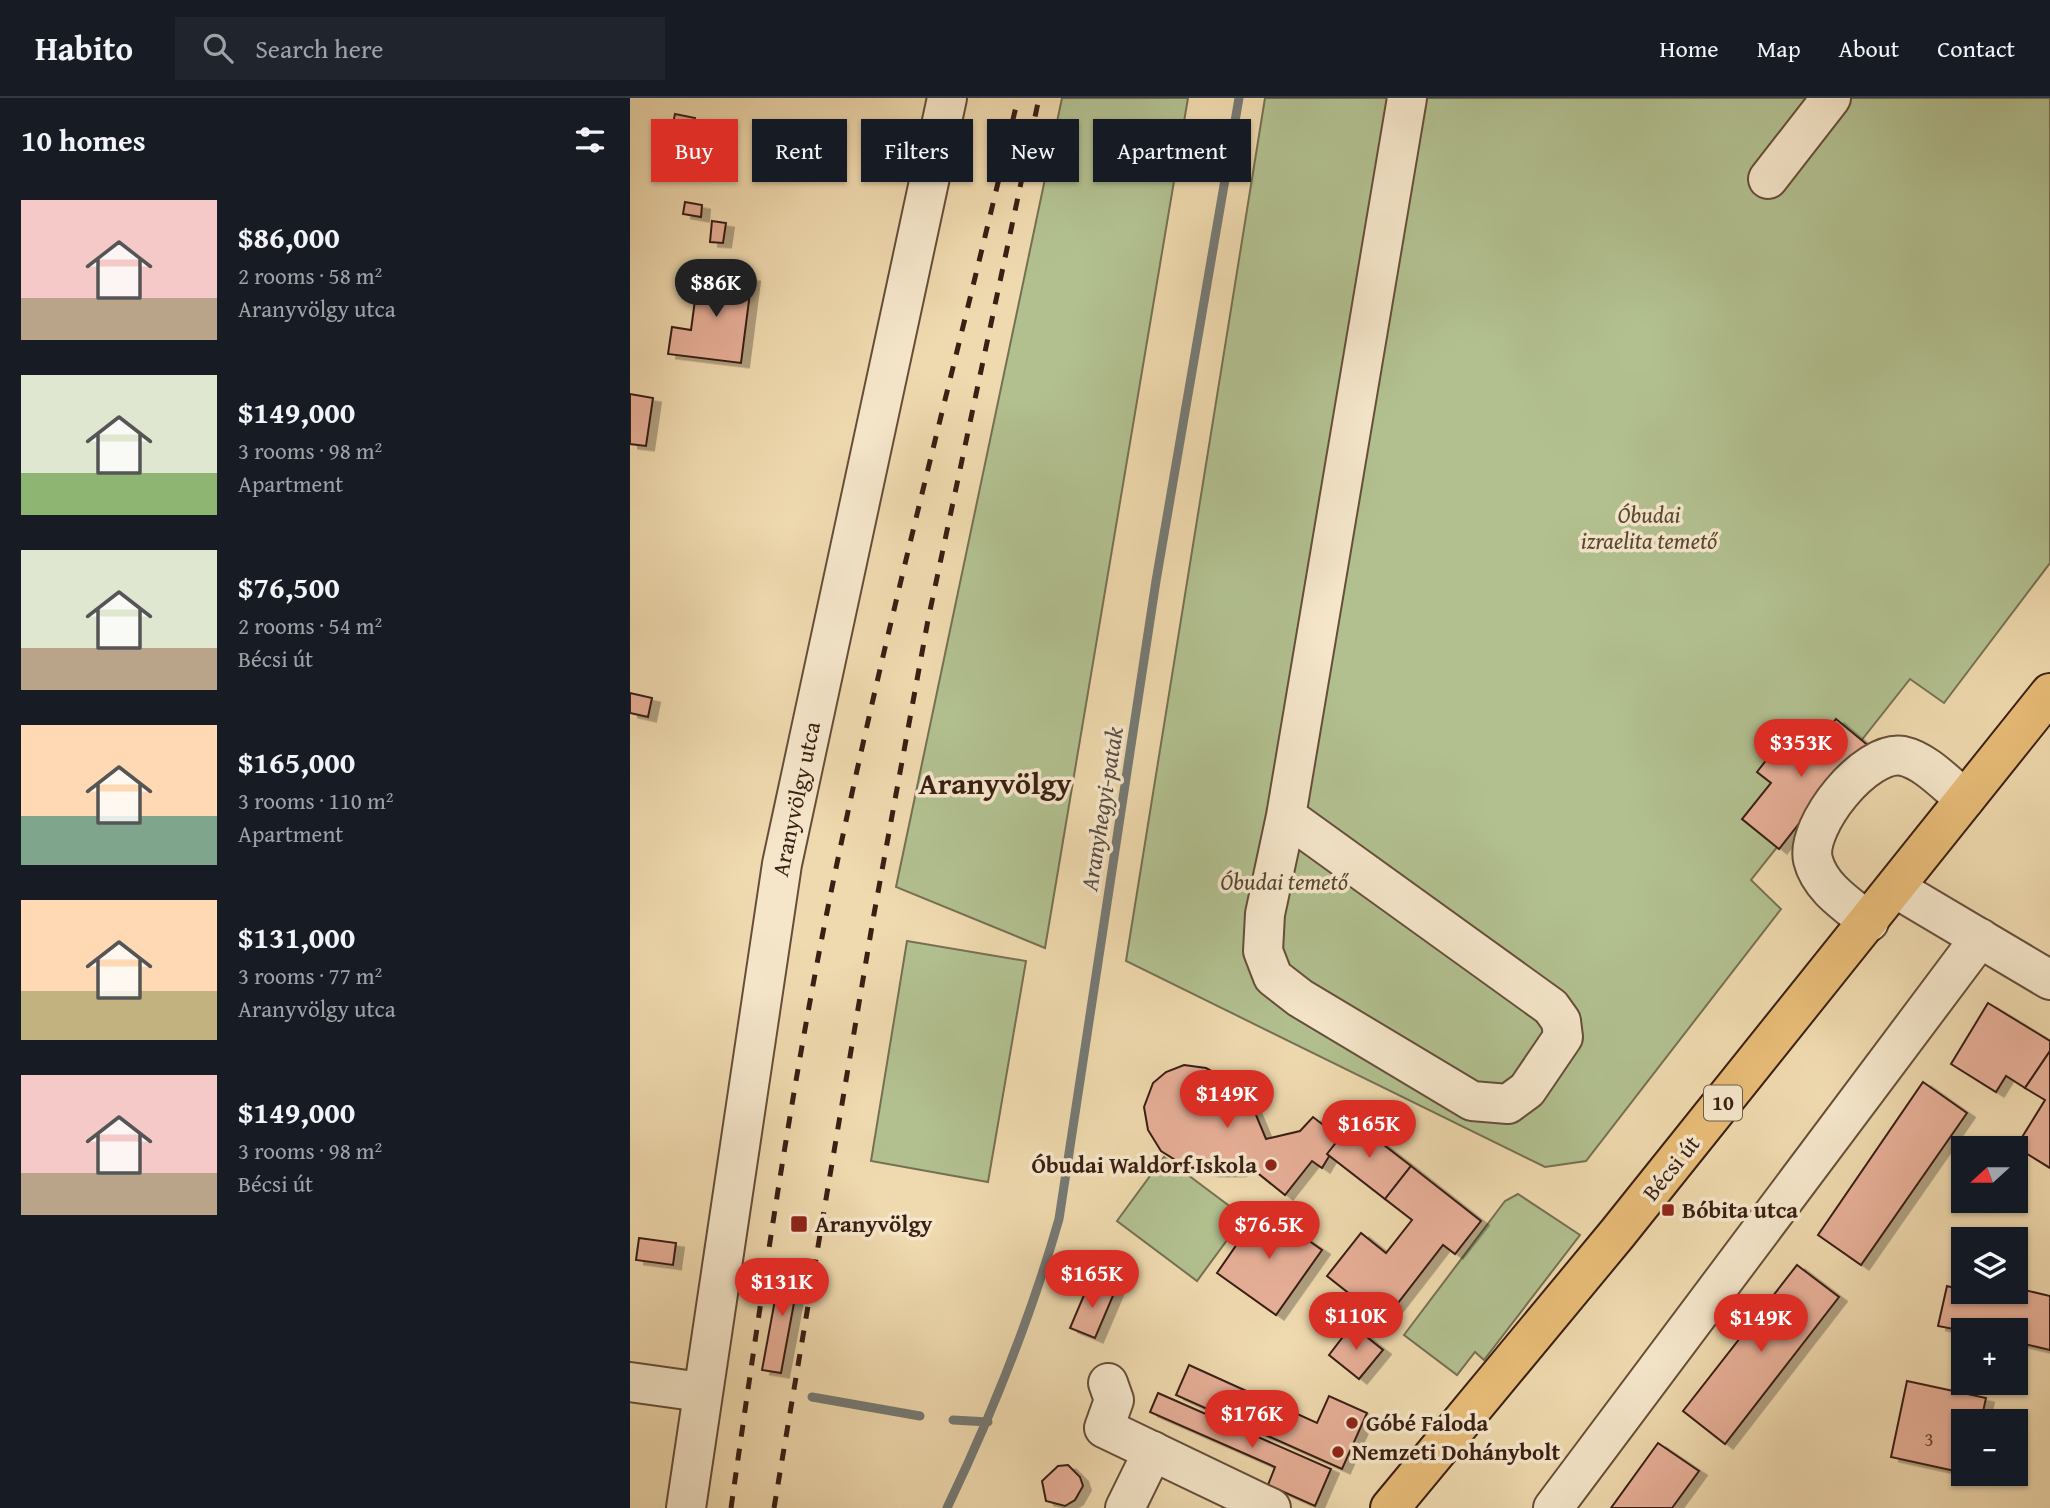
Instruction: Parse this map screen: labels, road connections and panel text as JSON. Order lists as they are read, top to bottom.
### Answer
{
  "streets": {
    "main road": ["10", "Bécsi út"],
    "street": ["Aranyvölgy utca"]
  },
  "districts": ["Aranyvölgy"],
  "water": ["Aranyhegyi-patak"],
  "parks": ["Óbudai izraelita temető", "Óbudai temető"],
  "places": {
    "other": ["Óbudai Waldorf Iskola", "Góbé Faloda", "Nemzeti Dohánybolt"],
    "transit": ["Bóbita utca", "Aranyvölgy"]
  },
  "house_numbers": ["3"],
  "north": "left",
  "page": {
    "header": "Habito",
    "search": "Search here",
    "nav": [
      "Home",
      "Map",
      "About",
      "Contact"
    ],
    "heading": "10 homes",
    "chip": [
      "Buy",
      "Rent",
      "Filters",
      "New",
      "Apartment"
    ],
    "list": [
      {
        "name": "$86,000",
        "note": "2 rooms · 58 m² · Aranyvölgy utca"
      },
      {
        "name": "$149,000",
        "note": "3 rooms · 98 m² · Apartment"
      },
      {
        "name": "$76,500",
        "note": "2 rooms · 54 m² · Bécsi út"
      },
      {
        "name": "$165,000",
        "note": "3 rooms · 110 m² · Apartment"
      },
      {
        "name": "$131,000",
        "note": "3 rooms · 77 m² · Aranyvölgy utca"
      },
      {
        "name": "$149,000",
        "note": "3 rooms · 98 m² · Bécsi út"
      }
    ],
    "price": [
      "$86K",
      "$353K",
      "$149K",
      "$165K",
      "$76.5K",
      "$165K",
      "$131K",
      "$110K",
      "$149K",
      "$176K"
    ],
    "map_buttons": ["+", "−"]
  }
}
